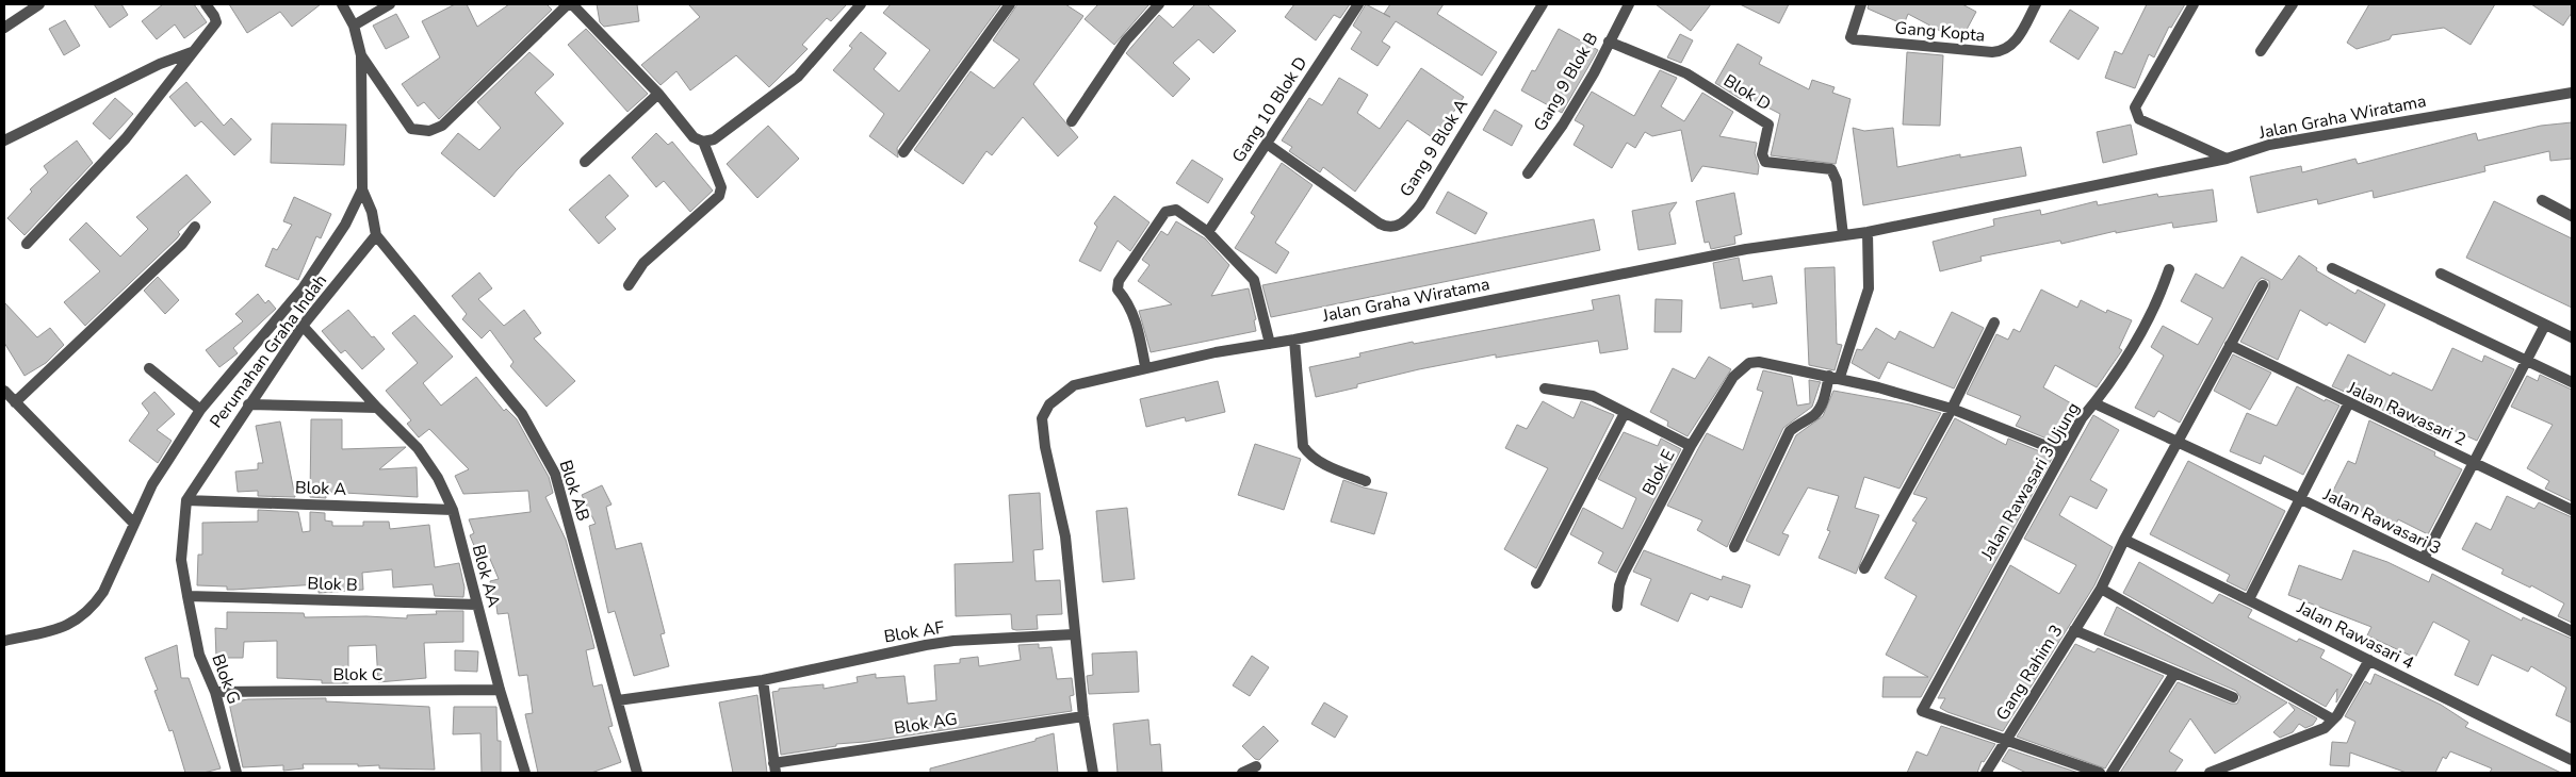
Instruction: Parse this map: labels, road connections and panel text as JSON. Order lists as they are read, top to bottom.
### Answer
{
  "streets": {
    "street": [
      "Gang Kopta",
      "Gang 9 Blok B",
      "Blok D",
      "Gang 10 Blok D",
      "Jalan Graha Wiratama",
      "Gang 9 Blok A",
      "Perumahan Graha Indah",
      "Jalan Rawasari 2",
      "Blok E",
      "Jalan Rawasari 3 Ujung",
      "Blok A",
      "Blok AB",
      "Jalan Rawasari 3",
      "Blok AA",
      "Blok B",
      "Blok AF",
      "Jalan Rawasari 4",
      "Gang Rahim 3",
      "Blok C",
      "Blok G",
      "Blok AG"
    ]
  },
  "crossings": [
    ["Gang 9 Blok B", "Blok D"],
    ["Blok D", "Jalan Graha Wiratama"],
    ["Gang 10 Blok D", "Gang 9 Blok A"],
    ["Jalan Graha Wiratama", "Blok AF"],
    ["Perumahan Graha Indah", "Blok A"],
    ["Perumahan Graha Indah", "Blok AB"],
    ["Perumahan Graha Indah", "Blok AA"],
    ["Perumahan Graha Indah", "Blok B"],
    ["Perumahan Graha Indah", "Blok G"],
    ["Jalan Rawasari 2", "Gang Rahim 3"],
    ["Jalan Rawasari 3 Ujung", "Jalan Rawasari 3"],
    ["Jalan Rawasari 3 Ujung", "Gang Rahim 3"],
    ["Blok A", "Blok AA"],
    ["Blok AB", "Blok AF"],
    ["Jalan Rawasari 3", "Gang Rahim 3"],
    ["Blok AA", "Blok B"],
    ["Blok AA", "Blok C"],
    ["Blok B", "Blok G"],
    ["Jalan Rawasari 4", "Gang Rahim 3"],
    ["Blok C", "Blok G"]
  ]
}
